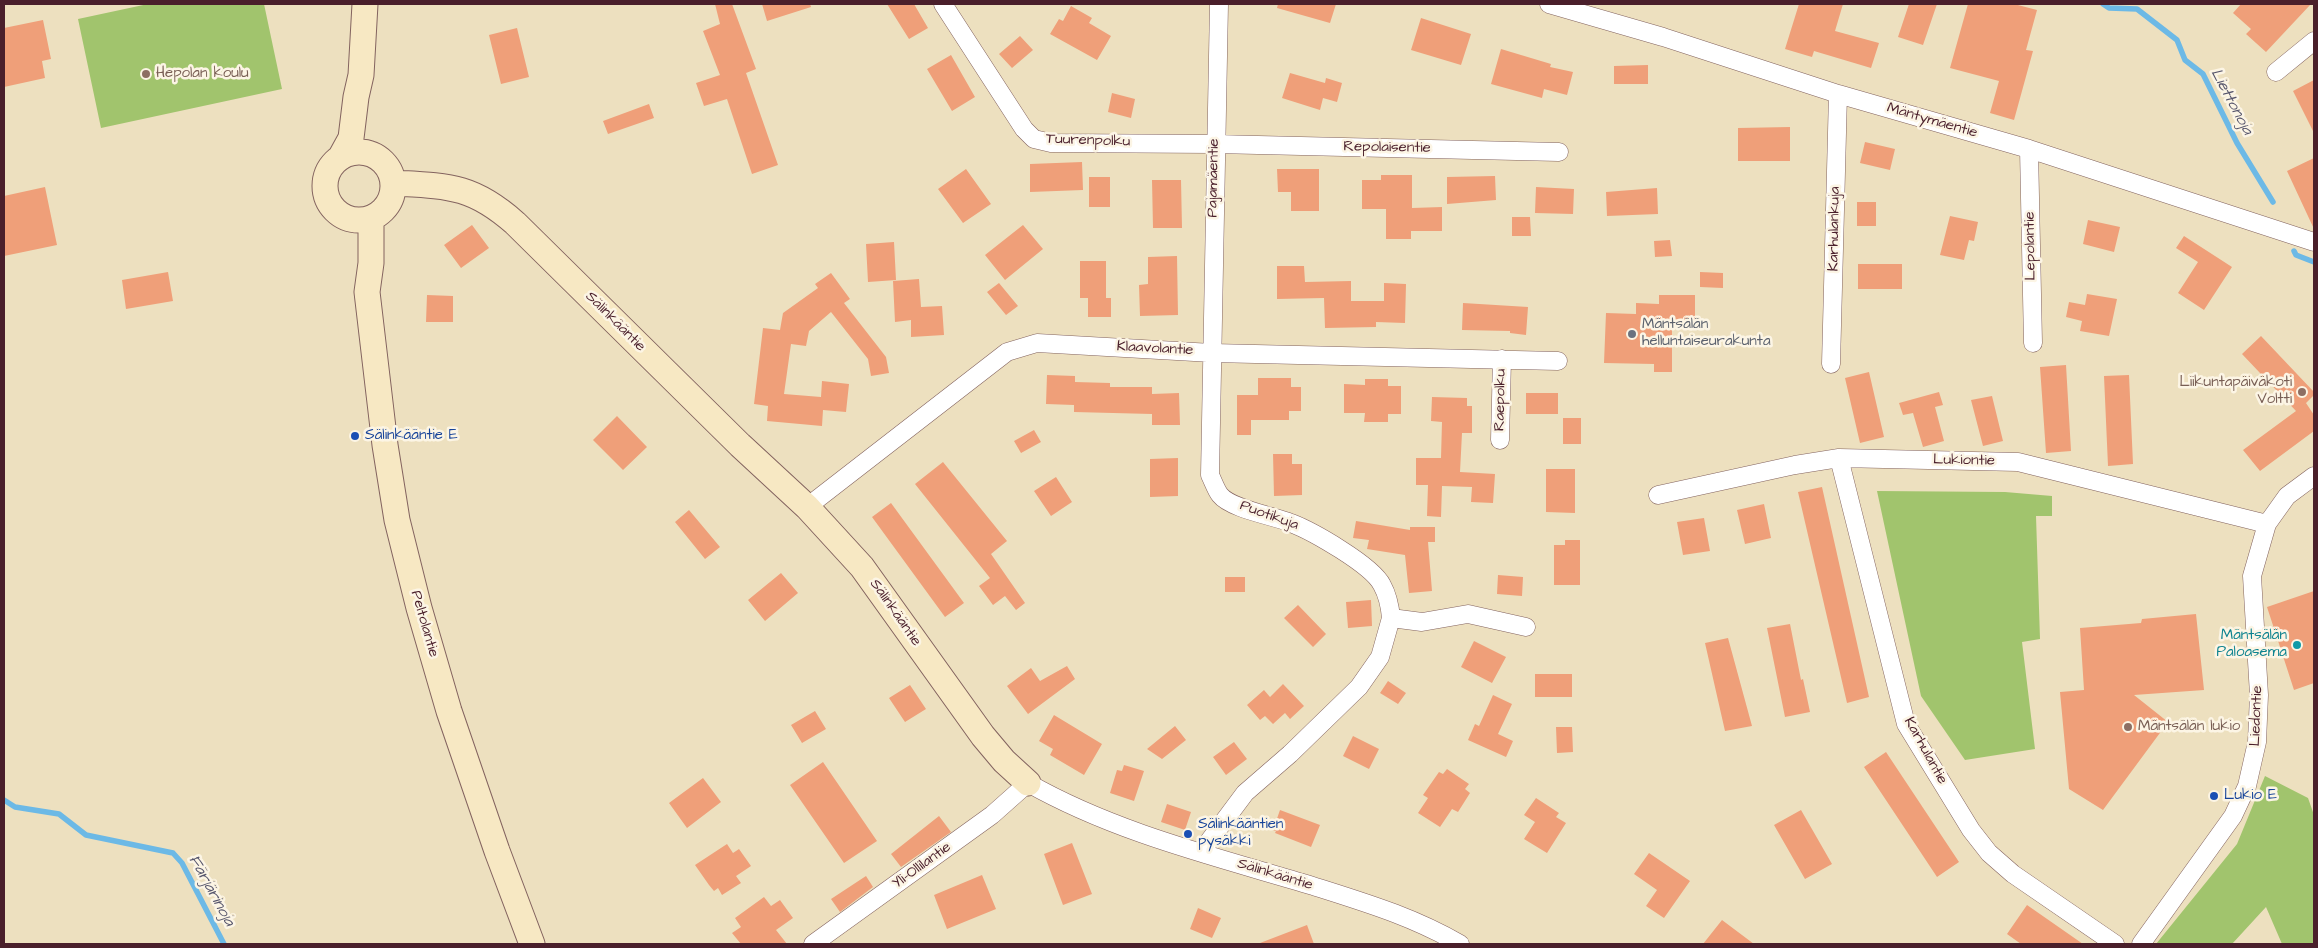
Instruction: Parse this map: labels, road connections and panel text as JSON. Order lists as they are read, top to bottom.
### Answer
{
  "streets": {
    "main road": ["Sälinkääntie", "Peltolantie"],
    "street": [
      "Mäntymäentie",
      "Tuurenpolku",
      "Repolaisentie",
      "Pajamäentie",
      "Karhulankuja",
      "Lepolantie",
      "Klaavolantie",
      "Raepolku",
      "Lukiontie",
      "Puotikuja",
      "Liedontie",
      "Karhulantie",
      "Yli-Ollilantie"
    ]
  },
  "crossings": [
    ["Mäntymäentie", "Karhulankuja"],
    ["Mäntymäentie", "Lepolantie"],
    ["Tuurenpolku", "Repolaisentie"],
    ["Tuurenpolku", "Pajamäentie"],
    ["Repolaisentie", "Pajamäentie"],
    ["Pajamäentie", "Klaavolantie"],
    ["Pajamäentie", "Puotikuja"],
    ["Sälinkääntie", "Klaavolantie"],
    ["Sälinkääntie", "Puotikuja"],
    ["Sälinkääntie", "Peltolantie"],
    ["Sälinkääntie", "Yli-Ollilantie"],
    ["Klaavolantie", "Raepolku"],
    ["Klaavolantie", "Puotikuja"],
    ["Lukiontie", "Liedontie"],
    ["Lukiontie", "Karhulantie"]
  ],
  "water": ["Liettonoja", "Färjärinoja"],
  "places": [
    "Hepolan koulu",
    "Mäntsälän helluntaiseurakunta",
    "Liikuntapäiväkoti Voltti",
    "Sälinkääntie E",
    "Mäntsälän Paloasema",
    "Mäntsälän lukio",
    "Lukio E",
    "Sälinkääntien pysäkki"
  ]
}
